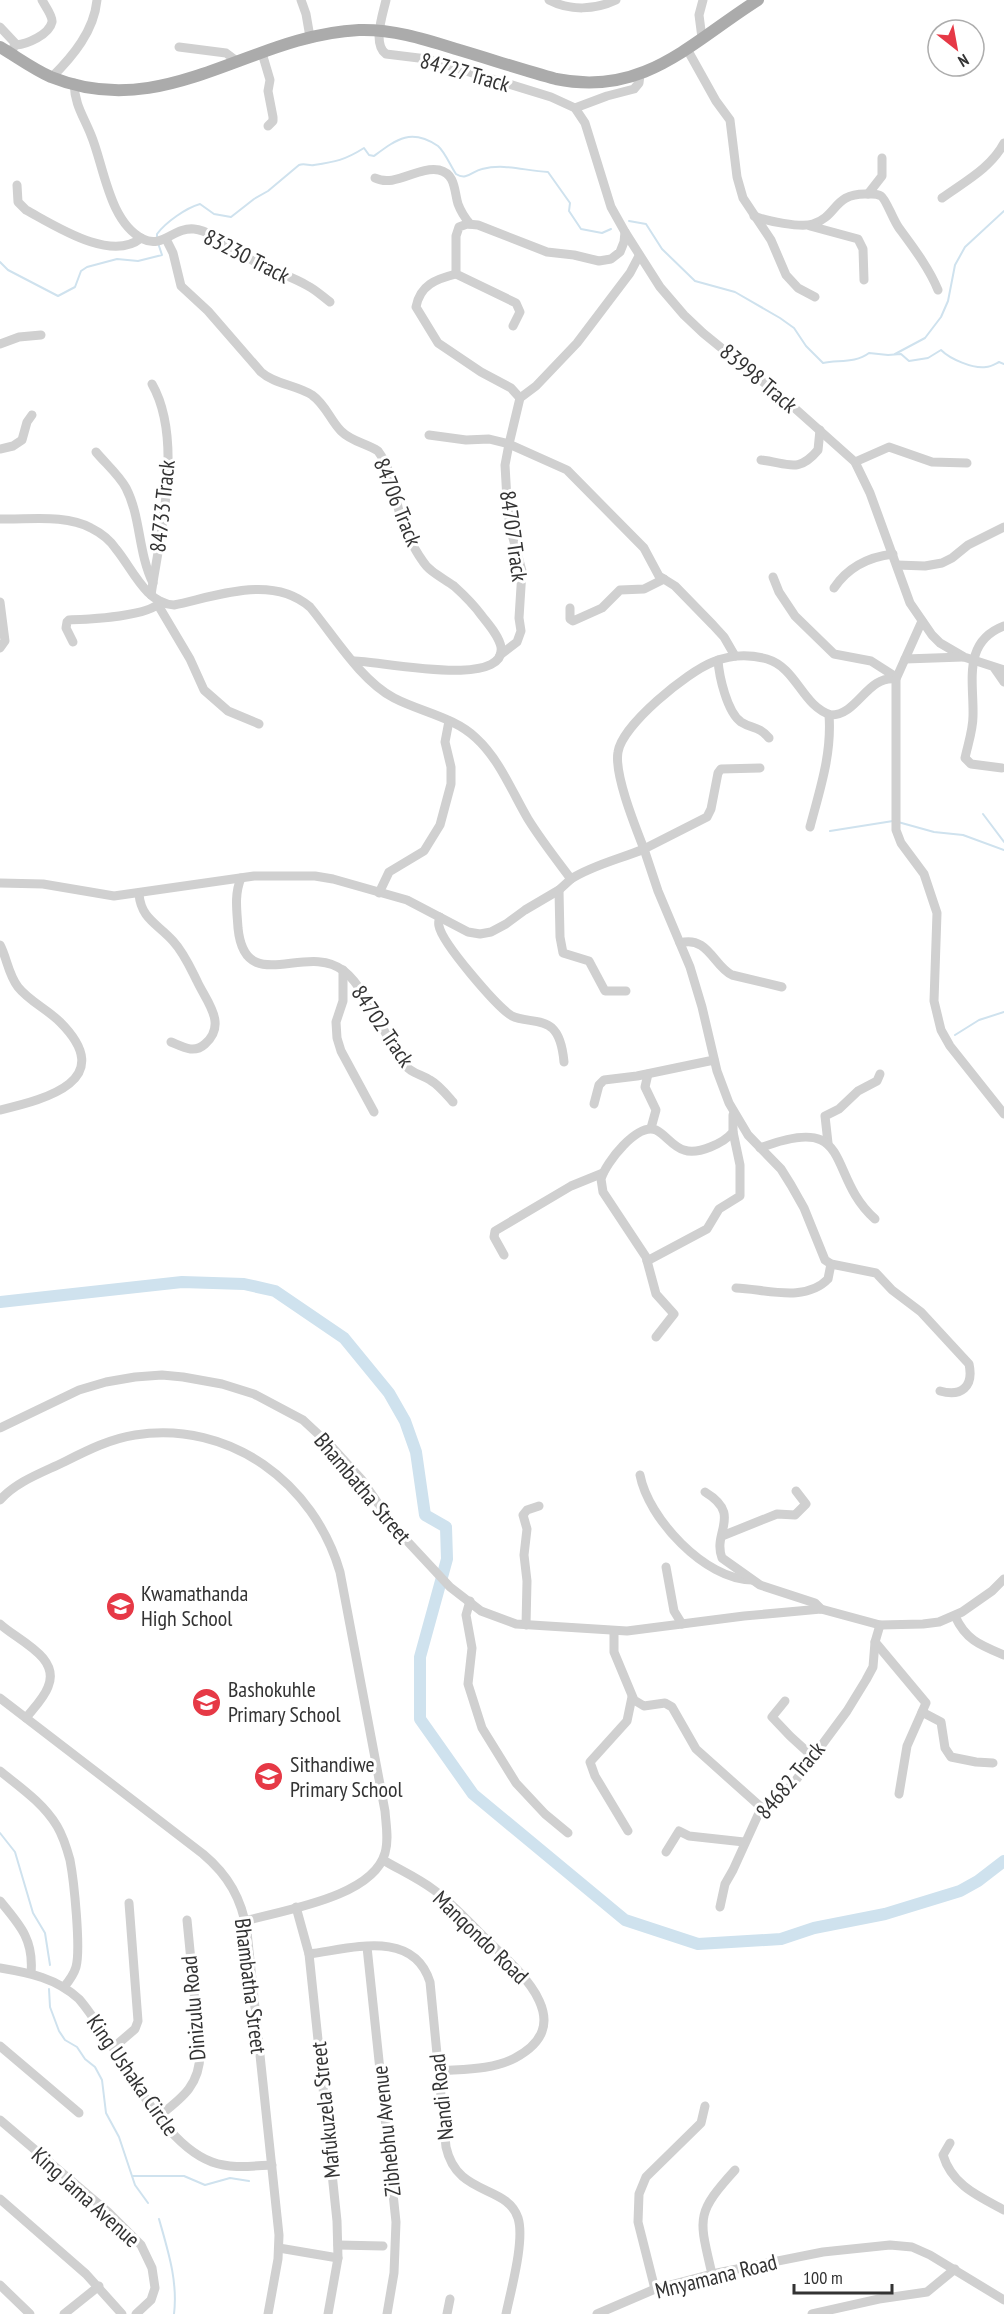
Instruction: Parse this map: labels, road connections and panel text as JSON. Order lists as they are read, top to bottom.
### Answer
{
  "streets": {
    "street": [
      "84727 Track",
      "83230 Track",
      "83998 Track",
      "84706 Track",
      "84733 Track",
      "84707 Track",
      "84702 Track",
      "Bhambatha Street",
      "84682 Track",
      "Manqondo Road",
      "Dinizulu Road",
      "King Ushaka Circle",
      "Nandi Road",
      "Mafukuzela Street",
      "Zibhebhu Avenue",
      "King Jama Avenue",
      "Mnyamana Road"
    ]
  },
  "crossings": [
    ["84727 Track", "83998 Track"],
    ["83230 Track", "84706 Track"],
    ["84706 Track", "84707 Track"],
    ["Bhambatha Street", "King Ushaka Circle"],
    ["Manqondo Road", "Nandi Road"],
    ["Dinizulu Road", "King Ushaka Circle"],
    ["Nandi Road", "Mafukuzela Street"],
    ["Nandi Road", "Zibhebhu Avenue"]
  ],
  "places": {
    "school or university": ["Kwamathanda High School", "Bashokuhle Primary School", "Sithandiwe Primary School"]
  },
  "scale_bar": "100 m",
  "north": "bottom right"
}
